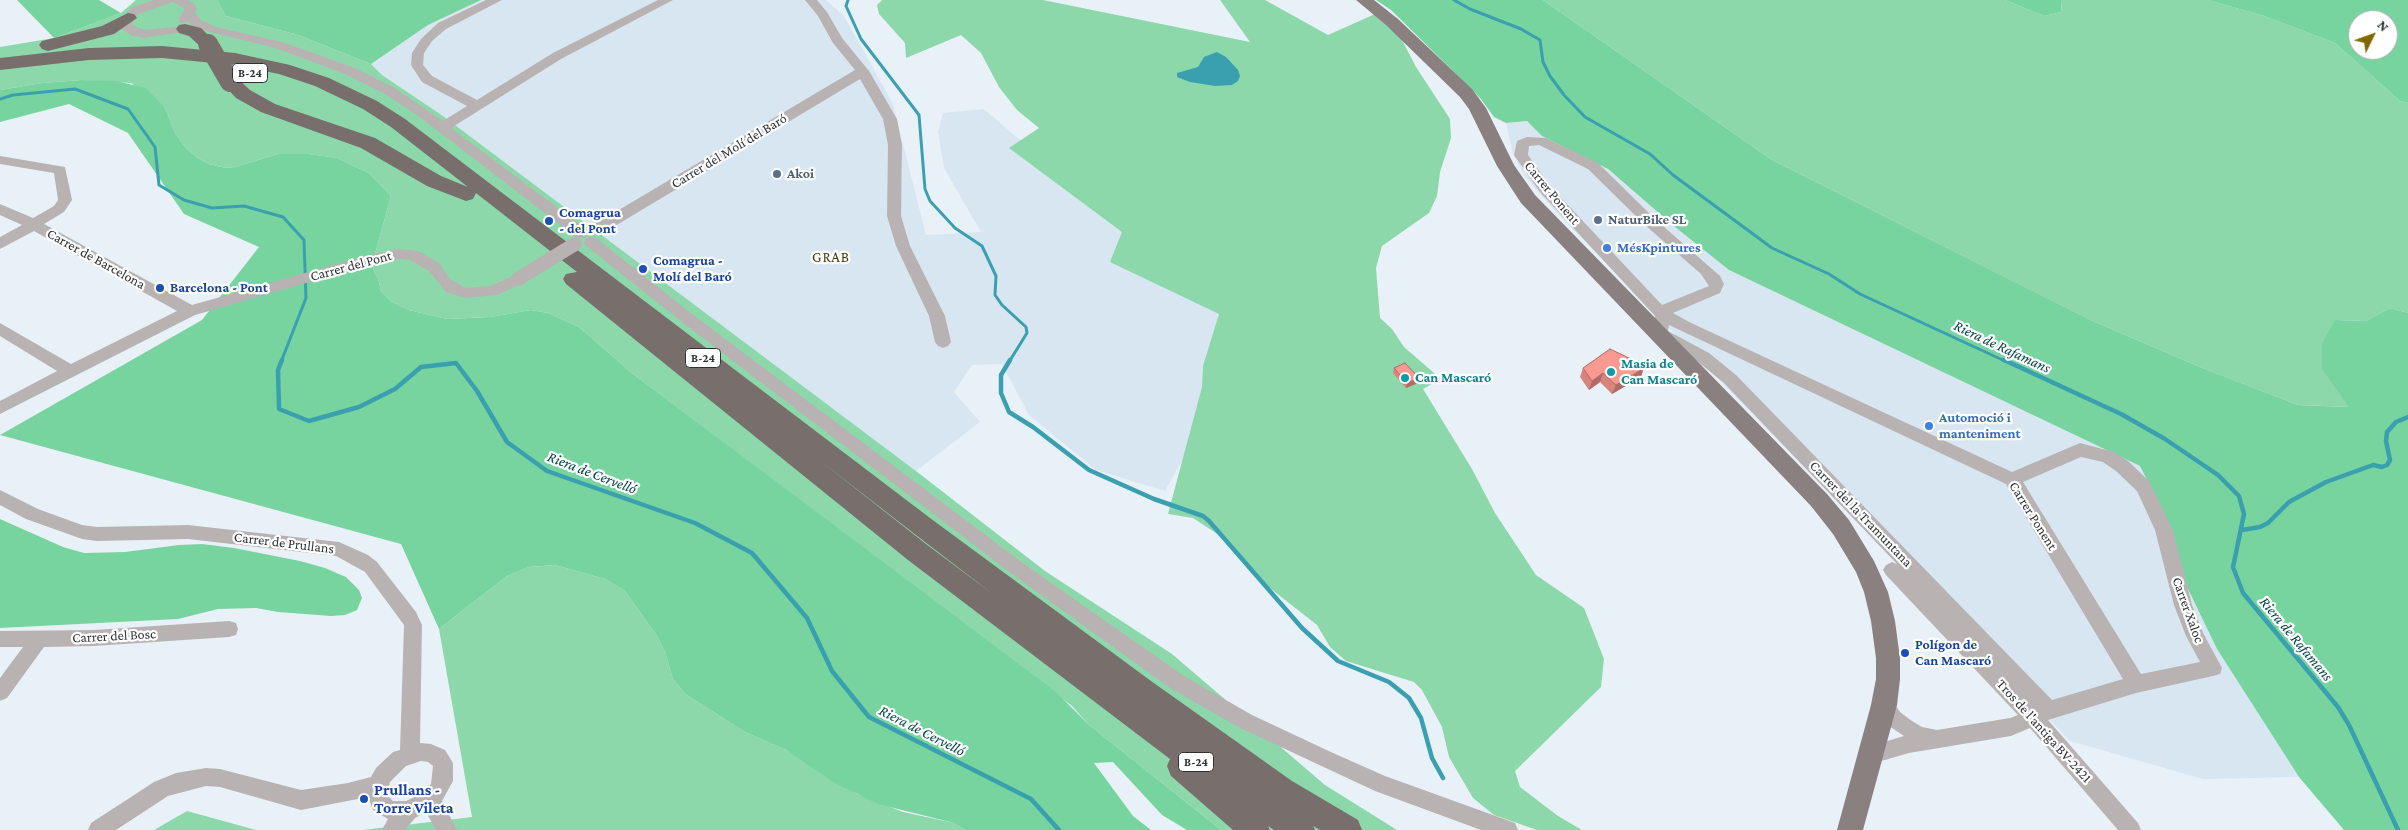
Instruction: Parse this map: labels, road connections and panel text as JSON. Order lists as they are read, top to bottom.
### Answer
{
  "streets": {
    "highway": ["B-24"],
    "street": [
      "Carrer del Molí del Baró",
      "Carrer Ponent",
      "Carrer de Barcelona",
      "Carrer del Pont",
      "Carrer del la Tramuntana",
      "Carrer de Prullans",
      "Carrer Xaloc",
      "Carrer del Bosc",
      "Tros de l'antiga BV-2421"
    ]
  },
  "crossings": [
    ["Carrer del Molí del Baró", "Carrer del Pont"],
    ["Carrer Ponent", "Carrer del la Tramuntana"],
    ["Carrer Ponent", "Carrer Xaloc"],
    ["Carrer de Barcelona", "Carrer del Pont"],
    ["Carrer del la Tramuntana", "Carrer Xaloc"],
    ["Carrer del la Tramuntana", "Tros de l'antiga BV-2421"],
    ["Carrer Xaloc", "Tros de l'antiga BV-2421"]
  ],
  "districts": ["GRAB"],
  "water": ["Riera de Rafamans", "Riera de Cervelló"],
  "places": [
    "Akoi",
    "NaturBike SL",
    "Comagrua - del Pont",
    "MésKpintures",
    "Comagrua - Molí del Baró",
    "Barcelona - Pont",
    "Masia de Can Mascaró",
    "Can Mascaró",
    "Automoció i manteniment",
    "Polígon de Can Mascaró",
    "Prullans - Torre Vileta"
  ],
  "north": "top right"
}
